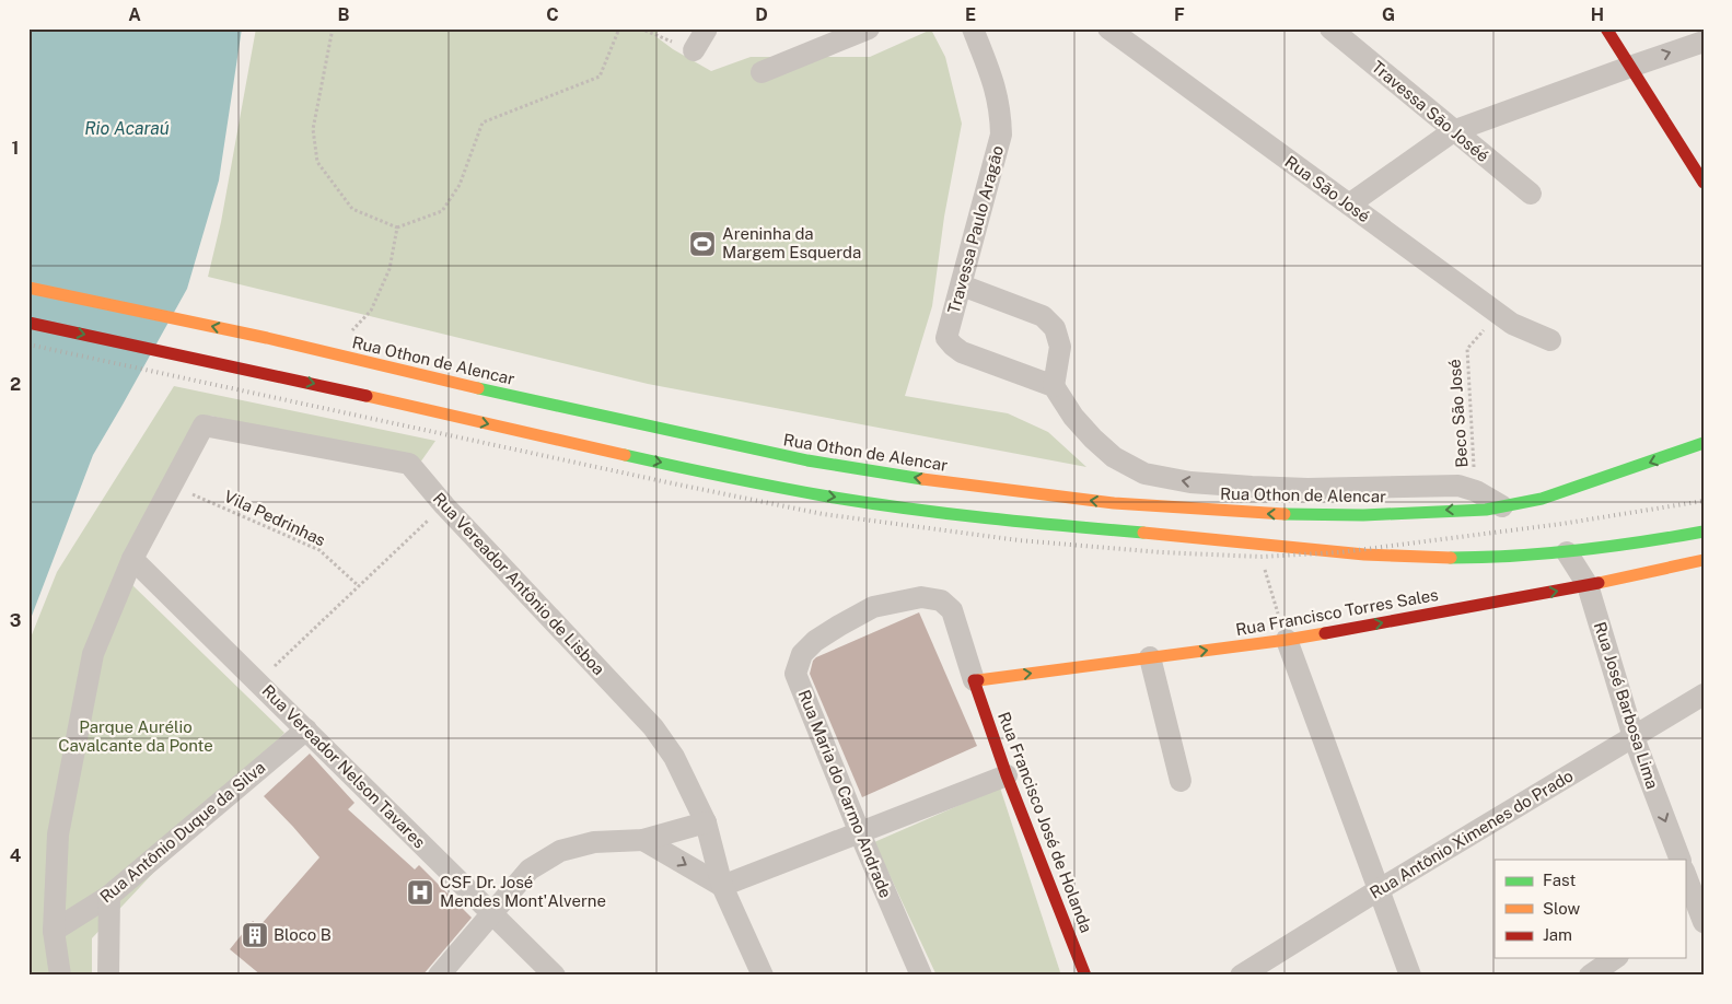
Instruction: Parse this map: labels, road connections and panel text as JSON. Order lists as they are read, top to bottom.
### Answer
{
  "streets": {
    "main road": ["Rua Othon de Alencar", "Rua Francisco Torres Sales", "Rua Francisco José de Holanda"],
    "street": [
      "Travessa São Joséé",
      "Rua São José",
      "Travessa Paulo Aragão",
      "Rua Vereador Antônio de Lisboa",
      "Rua José Barbosa Lima",
      "Rua Vereador Nelson Tavares",
      "Rua Maria do Carmo Andrade",
      "Rua Antônio Duque da Silva",
      "Rua Antônio Ximenes do Prado"
    ],
    "path": ["Beco São José", "Vila Pedrinhas"]
  },
  "crossings": [
    ["Rua São José", "Beco São José"],
    ["Vila Pedrinhas", "Rua Vereador Antônio de Lisboa"],
    ["Rua Francisco Torres Sales", "Rua José Barbosa Lima"],
    ["Rua Francisco Torres Sales", "Rua Maria do Carmo Andrade"],
    ["Rua Francisco Torres Sales", "Rua Francisco José de Holanda"],
    ["Rua José Barbosa Lima", "Rua Antônio Ximenes do Prado"],
    ["Rua Vereador Nelson Tavares", "Rua Antônio Duque da Silva"],
    ["Rua Maria do Carmo Andrade", "Rua Francisco José de Holanda"]
  ],
  "one_way": ["Rua José Barbosa Lima"],
  "water": ["Rio Acaraú"],
  "parks": ["Parque Aurélio Cavalcante da Ponte"],
  "places": {
    "sports": ["Areninha da Margem Esquerda"],
    "hospital": ["CSF Dr. José Mendes Mont'Alverne"],
    "building": ["Bloco B"]
  },
  "legend": ["Fast", "Slow", "Jam"],
  "grid": {
    "columns": [
      "A",
      "B",
      "C",
      "D",
      "E",
      "F",
      "G",
      "H"
    ],
    "rows": [
      "1",
      "2",
      "3",
      "4"
    ]
  }
}
